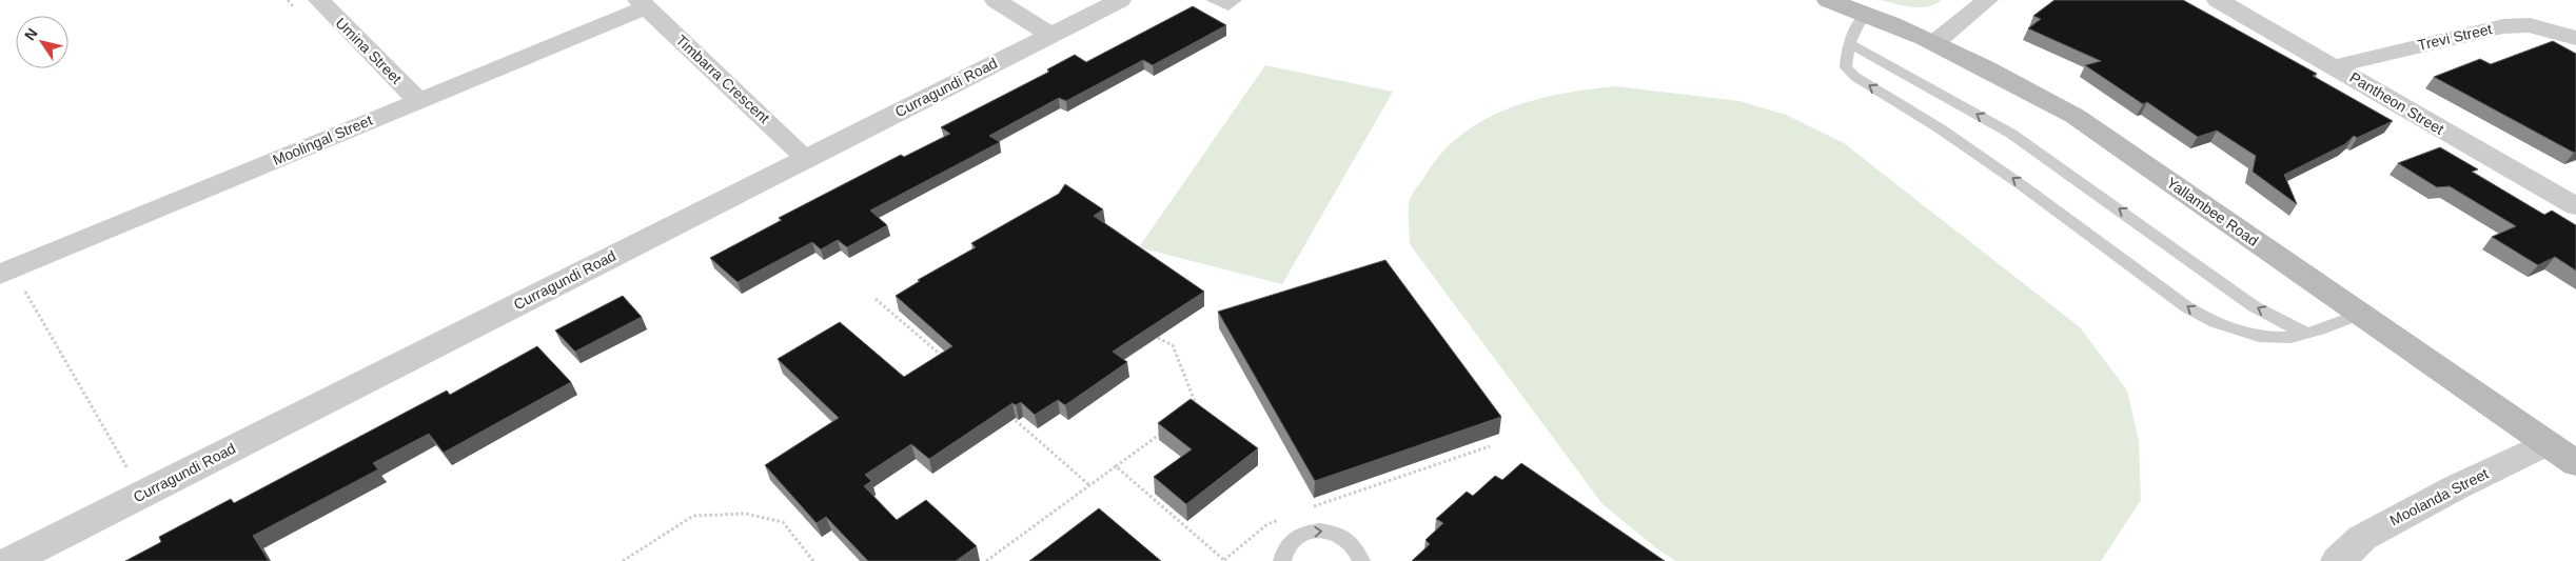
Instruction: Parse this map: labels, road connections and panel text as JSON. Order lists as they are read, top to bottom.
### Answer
{
  "streets": {
    "main road": ["Yallambee Road"],
    "street": [
      "Trevi Street",
      "Umina Street",
      "Timbarra Crescent",
      "Curragundi Road",
      "Pantheon Street",
      "Moolingal Street",
      "Moolanda Street"
    ]
  },
  "crossings": [
    ["Trevi Street", "Pantheon Street"],
    ["Umina Street", "Moolingal Street"],
    ["Timbarra Crescent", "Curragundi Road"],
    ["Timbarra Crescent", "Moolingal Street"],
    ["Yallambee Road", "Moolanda Street"]
  ],
  "north": "top left"
}
